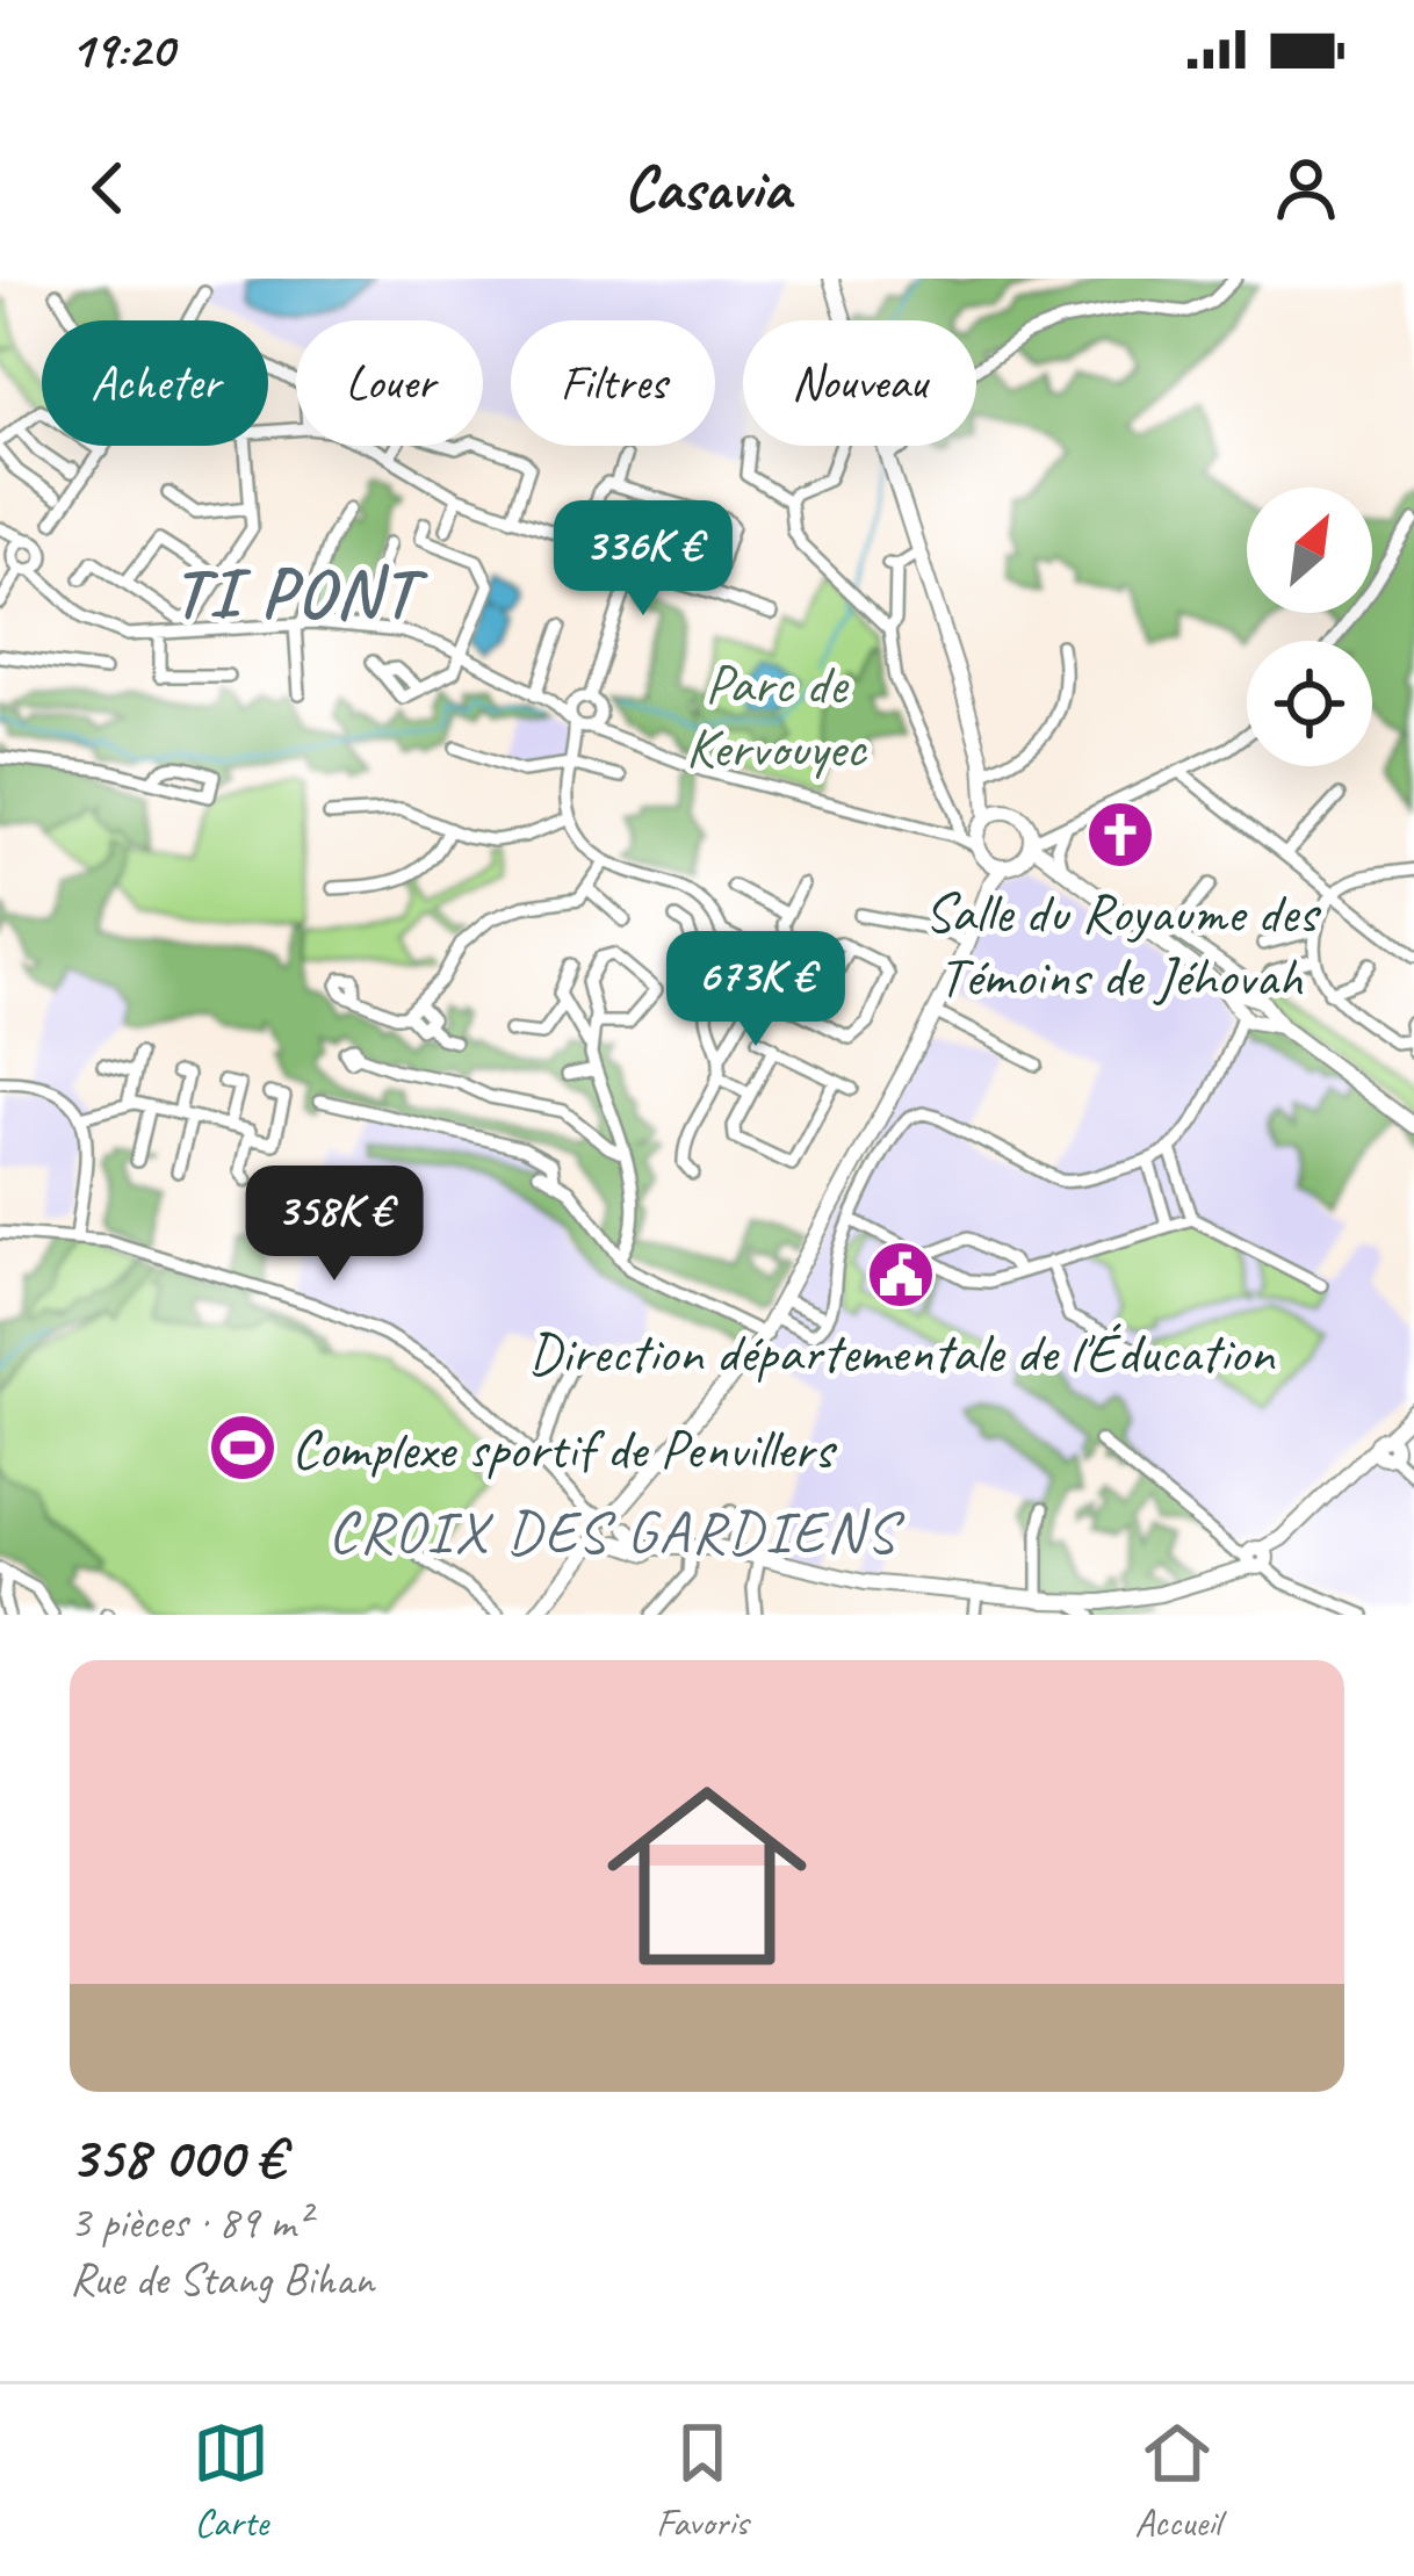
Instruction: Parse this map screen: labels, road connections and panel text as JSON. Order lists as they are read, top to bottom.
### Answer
{
  "districts": ["TI PONT", "CROIX DES GARDIENS"],
  "parks": ["Parc de Kervouyec"],
  "places": {
    "church": ["Salle du Royaume des Témoins de Jéhovah"],
    "public building": ["Direction départementale de l'Éducation"],
    "sports": ["Complexe sportif de Penvillers"]
  },
  "north": "top right",
  "page": {
    "status": "19:20",
    "header": "Casavia",
    "chip": [
      "Acheter",
      "Louer",
      "Filtres",
      "Nouveau"
    ],
    "price": ["336K €", "673K €", "358K €"],
    "list": [
      {
        "name": "358 000 €",
        "note": "3 pièces · 89 m² · Rue de Stang Bihan"
      }
    ],
    "tabs": ["Carte", "Favoris", "Accueil"]
  }
}
